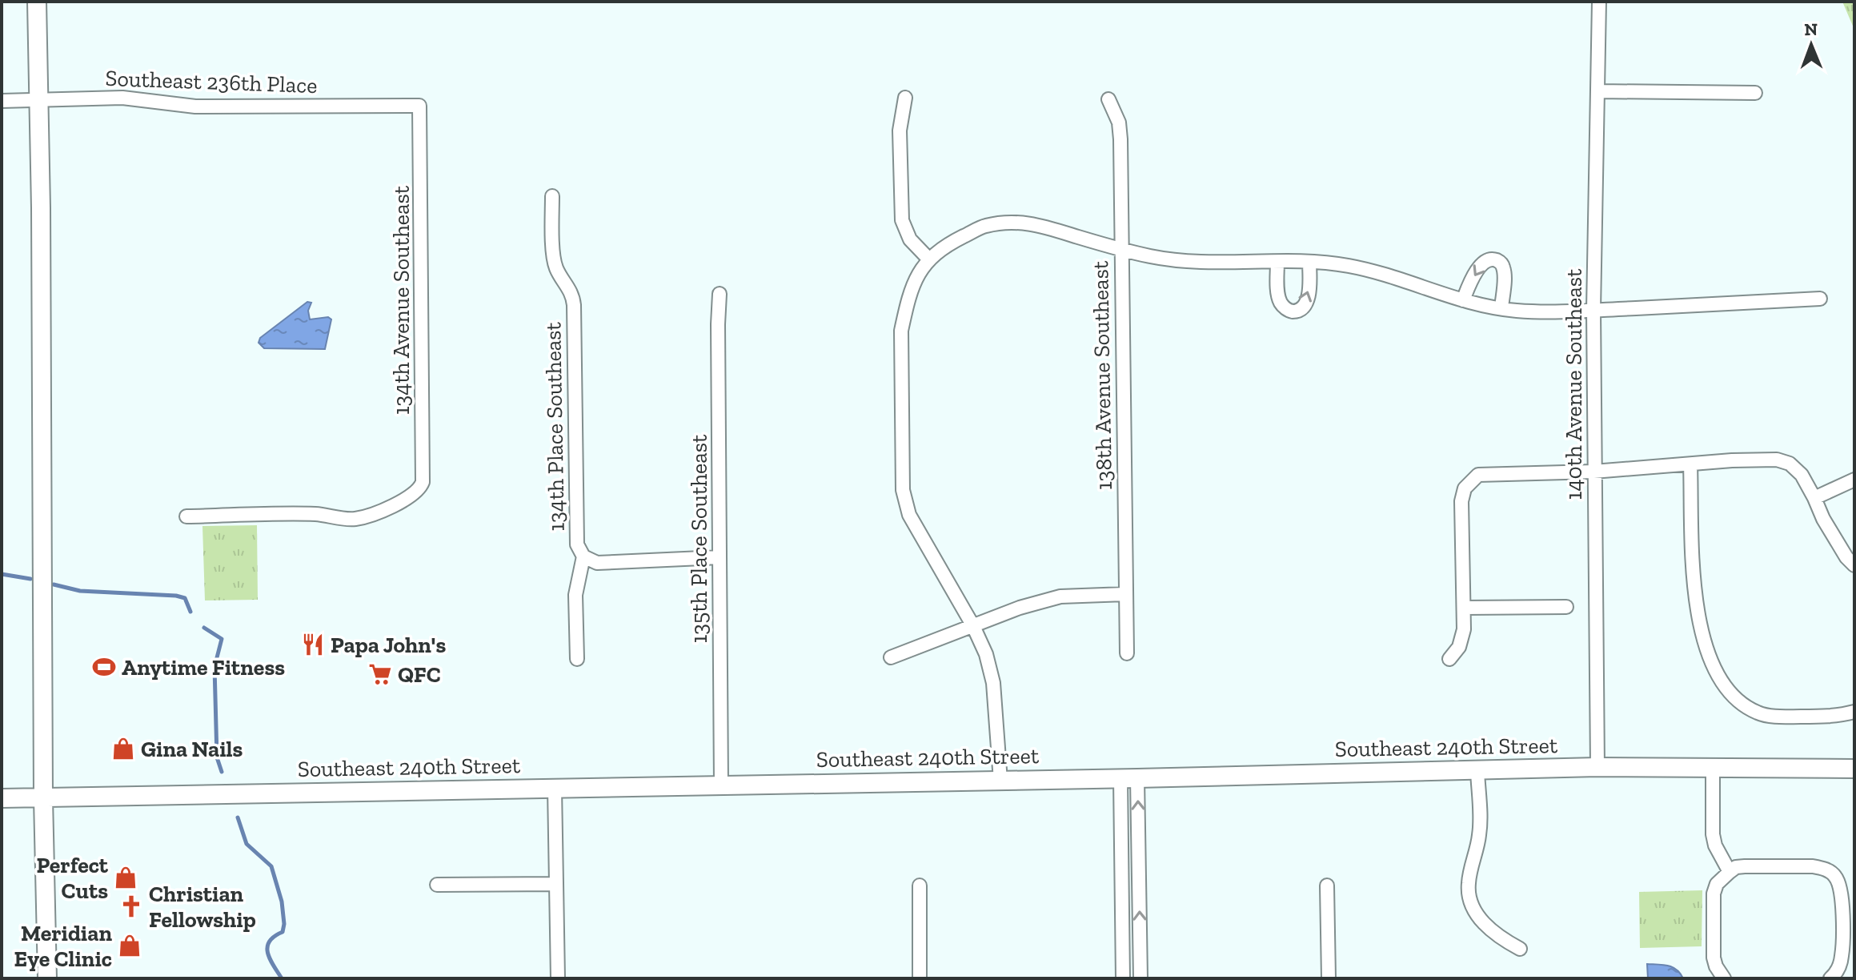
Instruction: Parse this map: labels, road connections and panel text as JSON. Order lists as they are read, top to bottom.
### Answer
{
  "streets": {
    "main road": ["Southeast 240th Street"],
    "street": [
      "Southeast 236th Place",
      "134th Avenue Southeast",
      "138th Avenue Southeast",
      "140th Avenue Southeast",
      "134th Place Southeast",
      "135th Place Southeast"
    ]
  },
  "crossings": [
    ["Southeast 236th Place", "134th Avenue Southeast"],
    ["140th Avenue Southeast", "Southeast 240th Street"],
    ["135th Place Southeast", "Southeast 240th Street"]
  ],
  "places": {
    "restaurant": ["Papa John's"],
    "sports": ["Anytime Fitness"],
    "supermarket": ["QFC"],
    "shop": ["Gina Nails", "Perfect Cuts", "Meridian Eye Clinic"],
    "church": ["Christian Fellowship"]
  },
  "north": "top"
}
